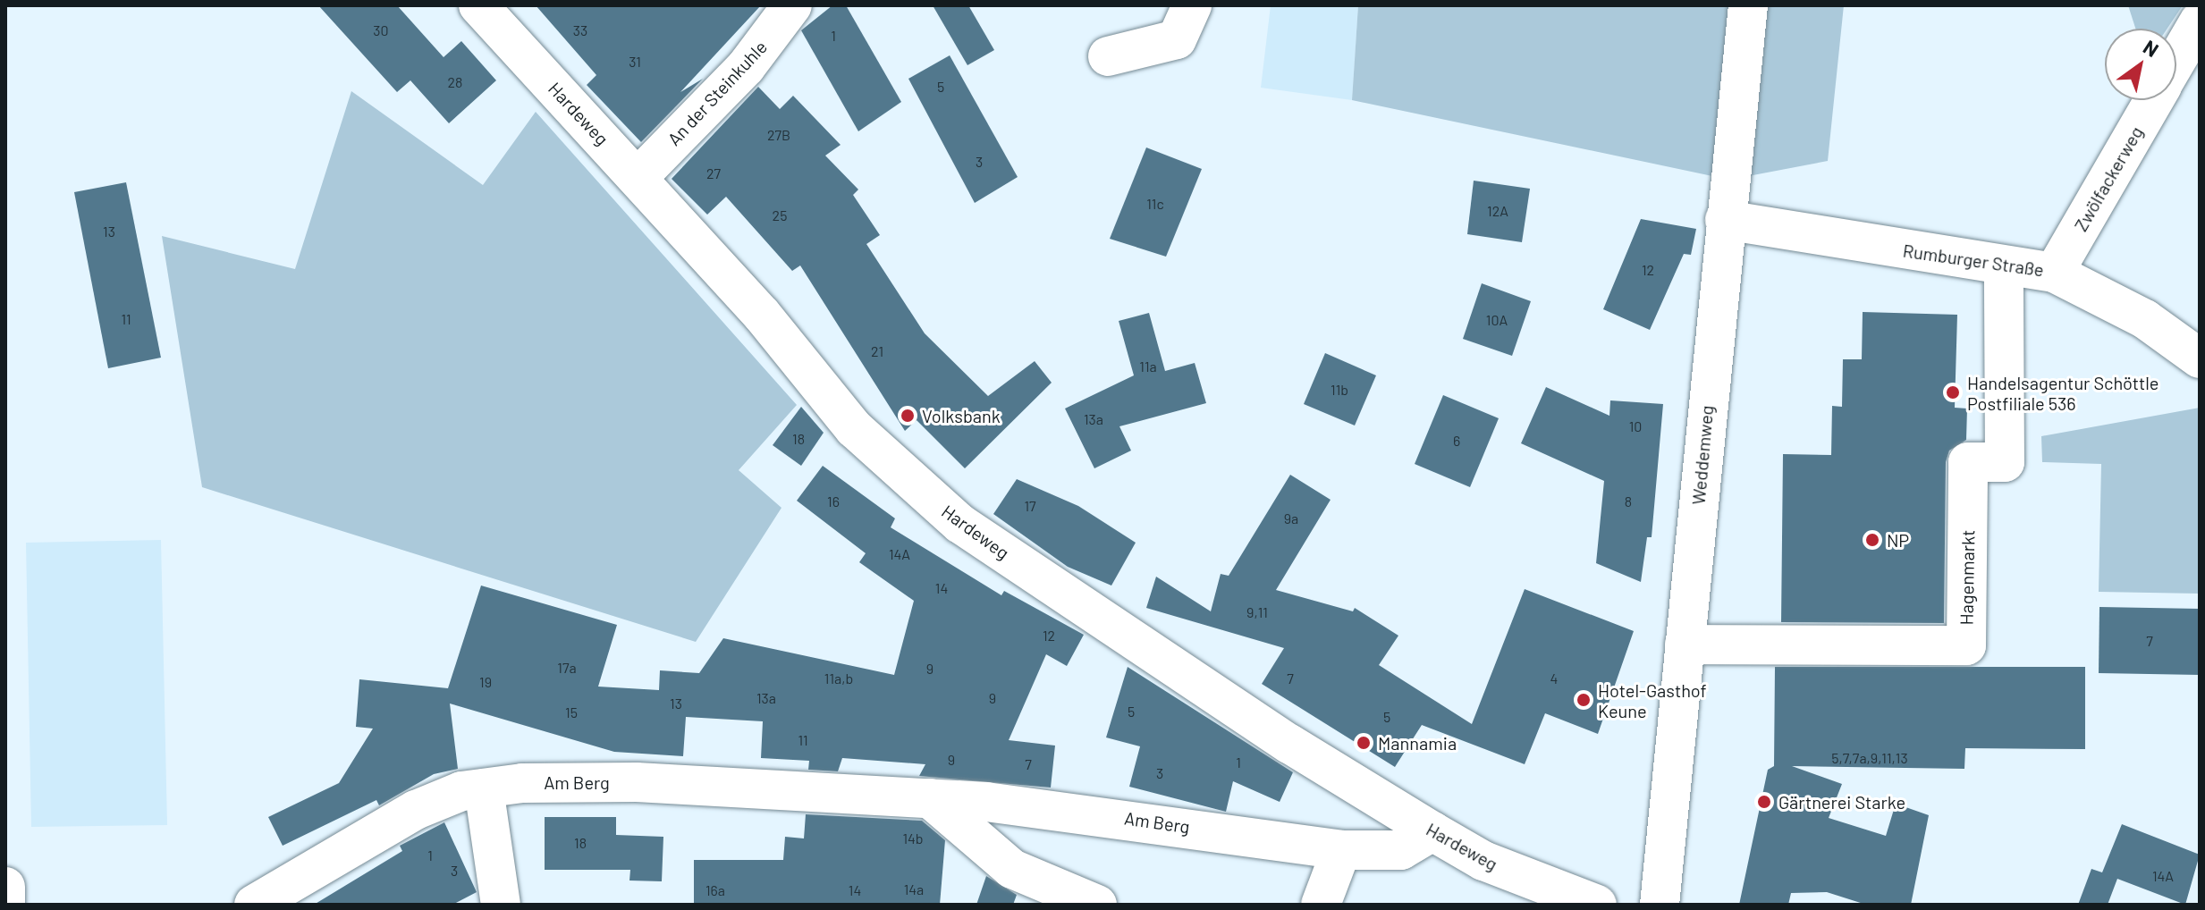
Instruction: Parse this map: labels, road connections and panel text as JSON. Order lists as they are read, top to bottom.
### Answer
{
  "streets": {
    "street": [
      "An der Steinkuhle",
      "Hardeweg",
      "Zwölfackerweg",
      "Rumburger Straße",
      "Weddemweg",
      "Hagenmarkt",
      "Am Berg"
    ]
  },
  "crossings": [
    ["An der Steinkuhle", "Hardeweg"],
    ["Hardeweg", "Am Berg"],
    ["Zwölfackerweg", "Rumburger Straße"],
    ["Rumburger Straße", "Weddemweg"],
    ["Rumburger Straße", "Hagenmarkt"],
    ["Weddemweg", "Hagenmarkt"]
  ],
  "places": [
    "Handelsagentur Schöttle Postfiliale 536",
    "Volksbank",
    "NP",
    "Hotel-Gasthof Keune",
    "Mannamia",
    "Gärtnerei Starke"
  ],
  "house_numbers": [
    "30",
    "33",
    "1",
    "31",
    "28",
    "5",
    "27B",
    "3",
    "27",
    "11c",
    "12A",
    "25",
    "13",
    "12",
    "11",
    "10A",
    "21",
    "11a",
    "11b",
    "13a",
    "10",
    "18",
    "6",
    "16",
    "8",
    "17",
    "9a",
    "14A",
    "14",
    "9,11",
    "12",
    "7",
    "17a",
    "9",
    "11a,b",
    "7",
    "4",
    "19",
    "13a",
    "9",
    "13",
    "5",
    "15",
    "5",
    "11",
    "5,7,7a,9,11,13",
    "9",
    "1",
    "7",
    "3",
    "14b",
    "18",
    "1",
    "3",
    "14A",
    "14a",
    "16a",
    "14"
  ],
  "north": "top right"
}
